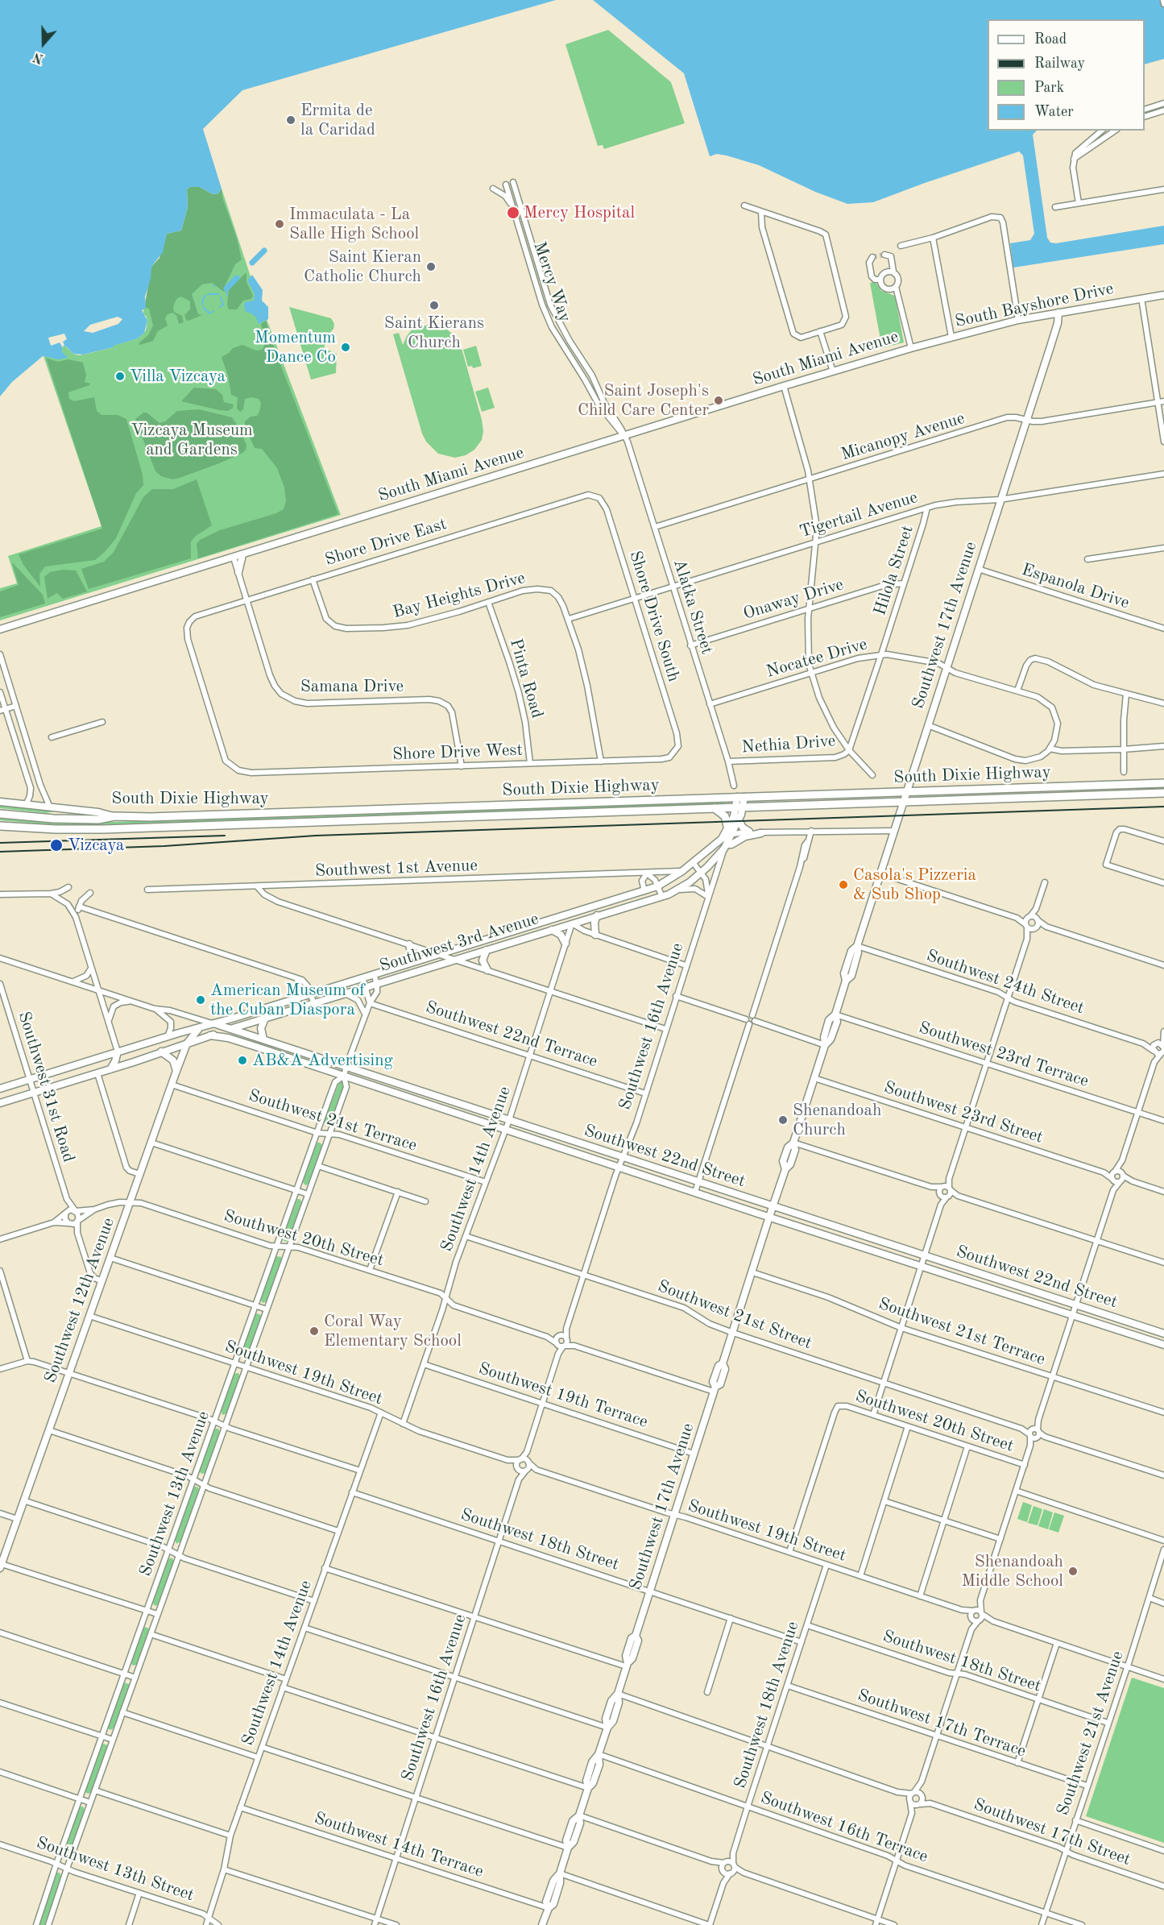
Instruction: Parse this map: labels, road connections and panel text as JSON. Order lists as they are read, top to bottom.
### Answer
{
  "streets": {
    "highway": ["South Dixie Highway"],
    "main road": [
      "South Bayshore Drive",
      "South Miami Avenue",
      "Southwest 17th Avenue",
      "Southwest 3rd Avenue",
      "Southwest 16th Avenue",
      "Southwest 22nd Street",
      "Southwest 12th Avenue"
    ],
    "street": [
      "Mercy Way",
      "Micanopy Avenue",
      "Tigertail Avenue",
      "Shore Drive East",
      "Hilola Street",
      "Espanola Drive",
      "Bay Heights Drive",
      "Onaway Drive",
      "Alatka Street",
      "Shore Drive South",
      "Nocatee Drive",
      "Pinta Road",
      "Samana Drive",
      "Nethia Drive",
      "Shore Drive West",
      "Southwest 1st Avenue",
      "Southwest 24th Street",
      "Southwest 22nd Terrace",
      "Southwest 23rd Terrace",
      "Southwest 31st Road",
      "Southwest 23rd Street",
      "Southwest 21st Terrace",
      "Southwest 14th Avenue",
      "Southwest 20th Street",
      "Southwest 21st Street",
      "Southwest 19th Street",
      "Southwest 19th Terrace",
      "Southwest 13th Avenue",
      "Southwest 18th Street",
      "Southwest 18th Avenue",
      "Southwest 17th Terrace",
      "Southwest 21st Avenue",
      "Southwest 16th Terrace",
      "Southwest 17th Street",
      "Southwest 14th Terrace",
      "Southwest 13th Street"
    ]
  },
  "crossings": [
    ["Mercy Way", "South Miami Avenue"],
    ["Mercy Way", "Alatka Street"],
    ["South Bayshore Drive", "South Miami Avenue"],
    ["South Bayshore Drive", "Southwest 17th Avenue"],
    ["South Miami Avenue", "Alatka Street"],
    ["South Miami Avenue", "Samana Drive"],
    ["Micanopy Avenue", "Alatka Street"],
    ["Micanopy Avenue", "Southwest 17th Avenue"],
    ["Tigertail Avenue", "Hilola Street"],
    ["Tigertail Avenue", "Bay Heights Drive"],
    ["Tigertail Avenue", "Alatka Street"],
    ["Tigertail Avenue", "Shore Drive South"],
    ["Tigertail Avenue", "Southwest 17th Avenue"],
    ["Shore Drive East", "Bay Heights Drive"],
    ["Shore Drive East", "Shore Drive South"],
    ["Shore Drive East", "Samana Drive"],
    ["Shore Drive East", "Shore Drive West"],
    ["Hilola Street", "Onaway Drive"],
    ["Hilola Street", "Nocatee Drive"],
    ["Hilola Street", "Nethia Drive"],
    ["Espanola Drive", "Southwest 17th Avenue"],
    ["Bay Heights Drive", "Pinta Road"],
    ["Bay Heights Drive", "Shore Drive West"],
    ["Onaway Drive", "Alatka Street"],
    ["Alatka Street", "Nocatee Drive"],
    ["Alatka Street", "Nethia Drive"],
    ["Shore Drive South", "Shore Drive West"],
    ["Southwest 17th Avenue", "Nocatee Drive"],
    ["Southwest 17th Avenue", "South Dixie Highway"],
    ["Southwest 17th Avenue", "Southwest 24th Street"],
    ["Southwest 17th Avenue", "Southwest 23rd Terrace"],
    ["Southwest 17th Avenue", "Southwest 23rd Street"],
    ["Southwest 17th Avenue", "Southwest 21st Terrace"],
    ["Southwest 17th Avenue", "Southwest 22nd Street"],
    ["Southwest 17th Avenue", "Southwest 21st Street"],
    ["Southwest 17th Avenue", "Southwest 19th Street"],
    ["Southwest 17th Avenue", "Southwest 19th Terrace"],
    ["Southwest 17th Avenue", "Southwest 18th Street"],
    ["Southwest 17th Avenue", "Southwest 16th Terrace"],
    ["Southwest 17th Avenue", "Southwest 14th Terrace"],
    ["Pinta Road", "Shore Drive West"],
    ["Samana Drive", "Shore Drive West"],
    ["South Dixie Highway", "Southwest 16th Avenue"],
    ["Southwest 1st Avenue", "Southwest 3rd Avenue"],
    ["Southwest 3rd Avenue", "Southwest 16th Avenue"],
    ["Southwest 3rd Avenue", "Southwest 31st Road"],
    ["Southwest 3rd Avenue", "Southwest 22nd Street"],
    ["Southwest 3rd Avenue", "Southwest 14th Avenue"],
    ["Southwest 3rd Avenue", "Southwest 12th Avenue"],
    ["Southwest 3rd Avenue", "Southwest 13th Avenue"],
    ["Southwest 16th Avenue", "Southwest 22nd Terrace"],
    ["Southwest 16th Avenue", "Southwest 22nd Street"],
    ["Southwest 16th Avenue", "Southwest 20th Street"],
    ["Southwest 16th Avenue", "Southwest 21st Street"],
    ["Southwest 16th Avenue", "Southwest 19th Street"],
    ["Southwest 16th Avenue", "Southwest 18th Street"],
    ["Southwest 16th Avenue", "Southwest 14th Terrace"],
    ["Southwest 22nd Terrace", "Southwest 14th Avenue"],
    ["Southwest 22nd Terrace", "Southwest 13th Avenue"],
    ["Southwest 21st Terrace", "Southwest 14th Avenue"],
    ["Southwest 21st Terrace", "Southwest 12th Avenue"],
    ["Southwest 21st Terrace", "Southwest 13th Avenue"],
    ["Southwest 22nd Street", "Southwest 14th Avenue"],
    ["Southwest 22nd Street", "Southwest 13th Avenue"],
    ["Southwest 14th Avenue", "Southwest 20th Street"],
    ["Southwest 14th Avenue", "Southwest 21st Street"],
    ["Southwest 14th Avenue", "Southwest 19th Street"],
    ["Southwest 14th Avenue", "Southwest 19th Terrace"],
    ["Southwest 14th Avenue", "Southwest 18th Street"],
    ["Southwest 14th Avenue", "Southwest 14th Terrace"],
    ["Southwest 14th Avenue", "Southwest 13th Street"],
    ["Southwest 20th Street", "Southwest 12th Avenue"],
    ["Southwest 20th Street", "Southwest 19th Street"],
    ["Southwest 20th Street", "Southwest 13th Avenue"],
    ["Southwest 12th Avenue", "Southwest 19th Street"],
    ["Southwest 19th Street", "Southwest 13th Avenue"],
    ["Southwest 19th Street", "Southwest 18th Avenue"],
    ["Southwest 13th Avenue", "Southwest 13th Street"],
    ["Southwest 18th Street", "Southwest 18th Avenue"],
    ["Southwest 18th Street", "Southwest 21st Avenue"],
    ["Southwest 18th Avenue", "Southwest 17th Terrace"],
    ["Southwest 18th Avenue", "Southwest 16th Terrace"],
    ["Southwest 17th Terrace", "Southwest 21st Avenue"],
    ["Southwest 21st Avenue", "Southwest 16th Terrace"],
    ["Southwest 21st Avenue", "Southwest 17th Street"]
  ],
  "parks": ["Vizcaya Museum and Gardens"],
  "places": [
    "Ermita de la Caridad",
    "Mercy Hospital",
    "Immaculata - La Salle High School",
    "Saint Kieran Catholic Church",
    "Saint Kierans Church",
    "Momentum Dance Co",
    "Villa Vizcaya",
    "Saint Joseph's Child Care Center",
    "Vizcaya",
    "Casola's Pizzeria & Sub Shop",
    "American Museum of the Cuban Diaspora",
    "AB&A Advertising",
    "Shenandoah Church",
    "Coral Way Elementary School",
    "Shenandoah Middle School"
  ],
  "legend": [
    "Road",
    "Railway",
    "Park",
    "Water"
  ],
  "north": "bottom"
}
